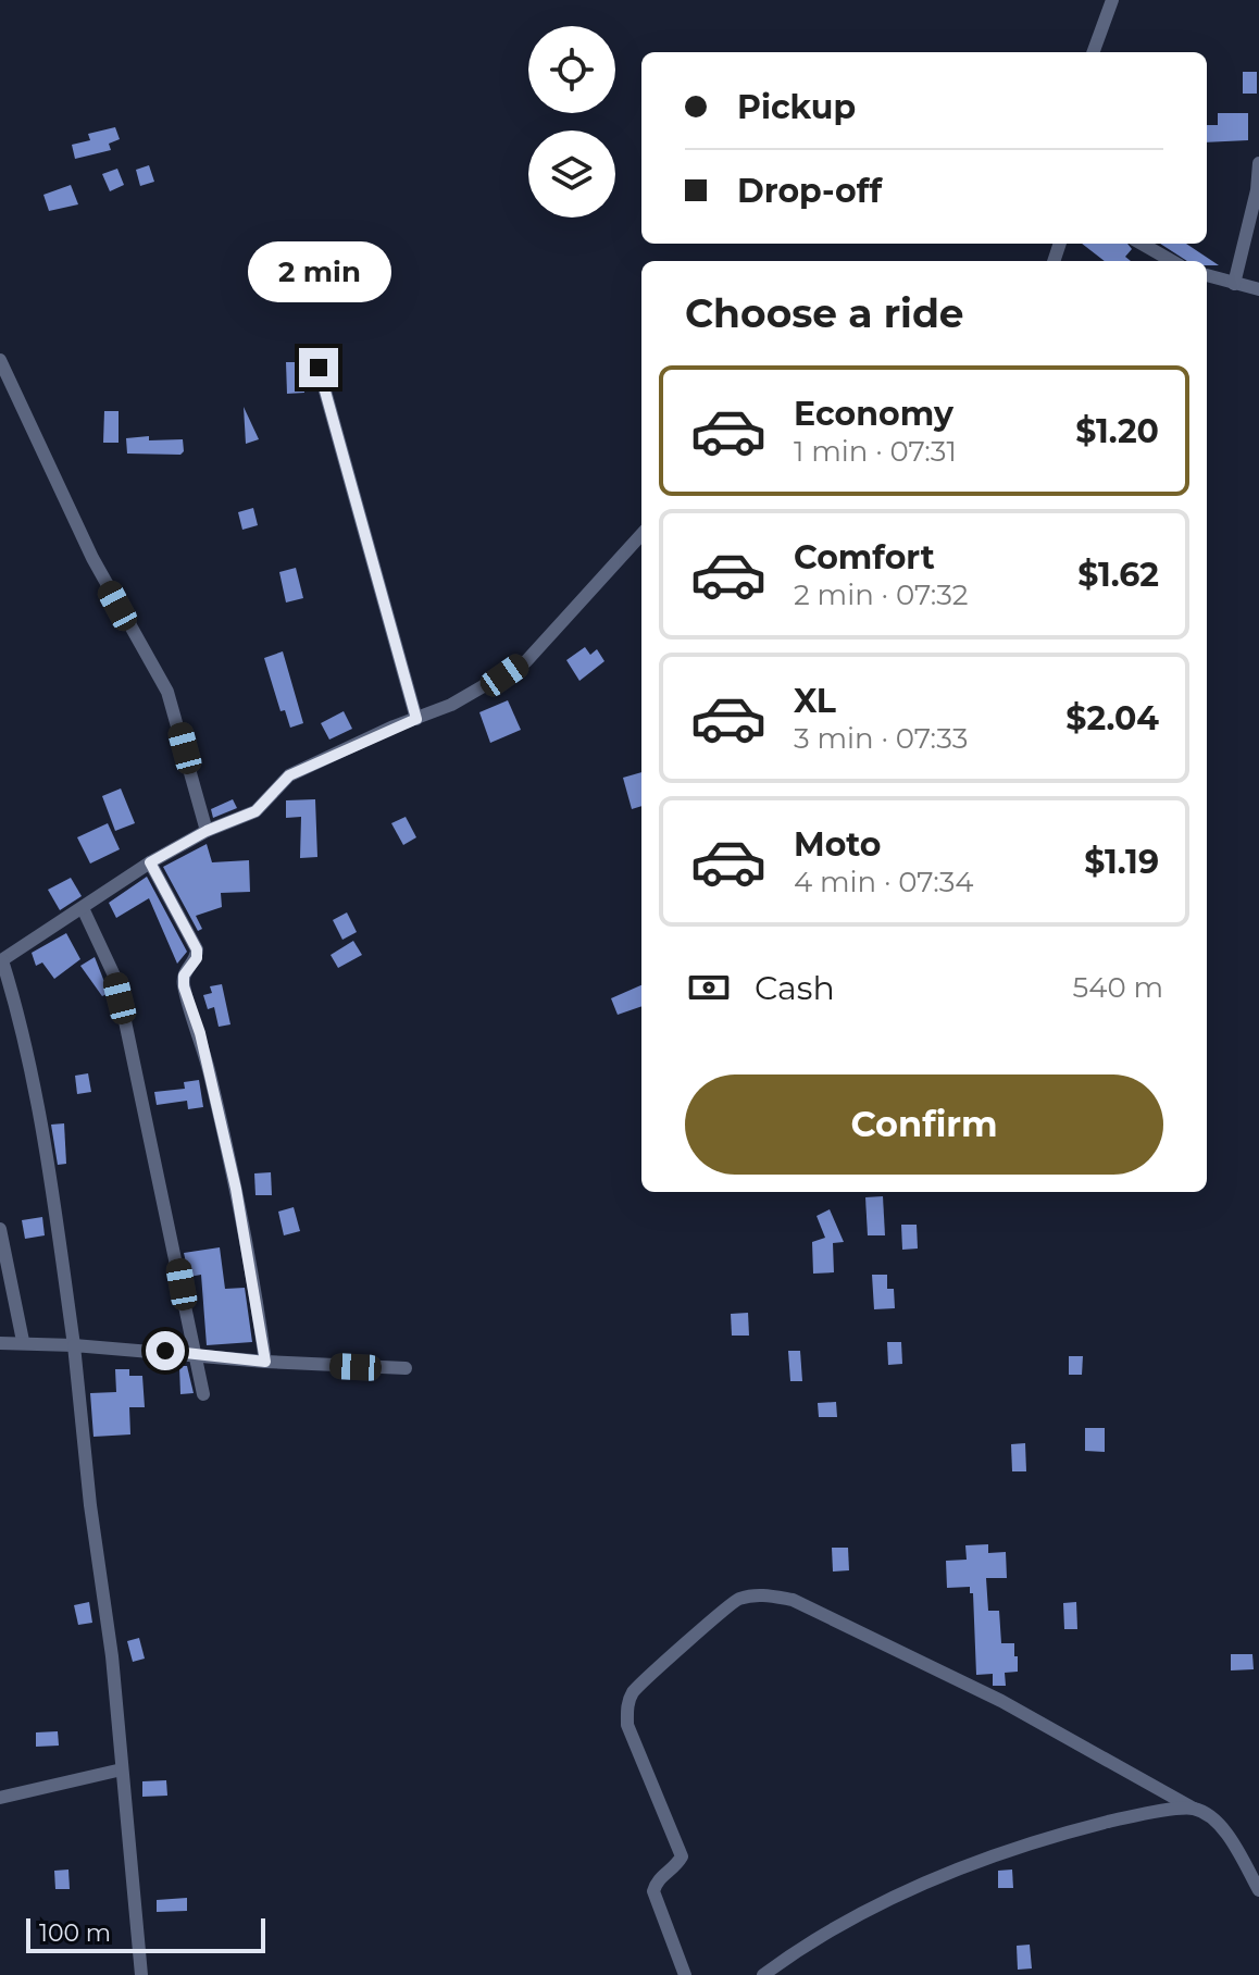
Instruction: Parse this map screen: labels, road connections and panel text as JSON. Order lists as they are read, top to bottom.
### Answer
{
  "scale_bar": "100 m",
  "page": {
    "banner": ["Pickup", "Drop-off"],
    "bubble": "2 min",
    "heading": "Choose a ride",
    "list": [
      {
        "name": "Economy",
        "note": "1 min · 07:31",
        "value": "$1.20"
      },
      {
        "name": "Comfort",
        "note": "2 min · 07:32",
        "value": "$1.62"
      },
      {
        "name": "XL",
        "note": "3 min · 07:33",
        "value": "$2.04"
      },
      {
        "name": "Moto",
        "note": "4 min · 07:34",
        "value": "$1.19"
      }
    ],
    "pay": ["Cash", "540 m"],
    "buttons": "Confirm",
    "scale": "100 m"
  }
}
